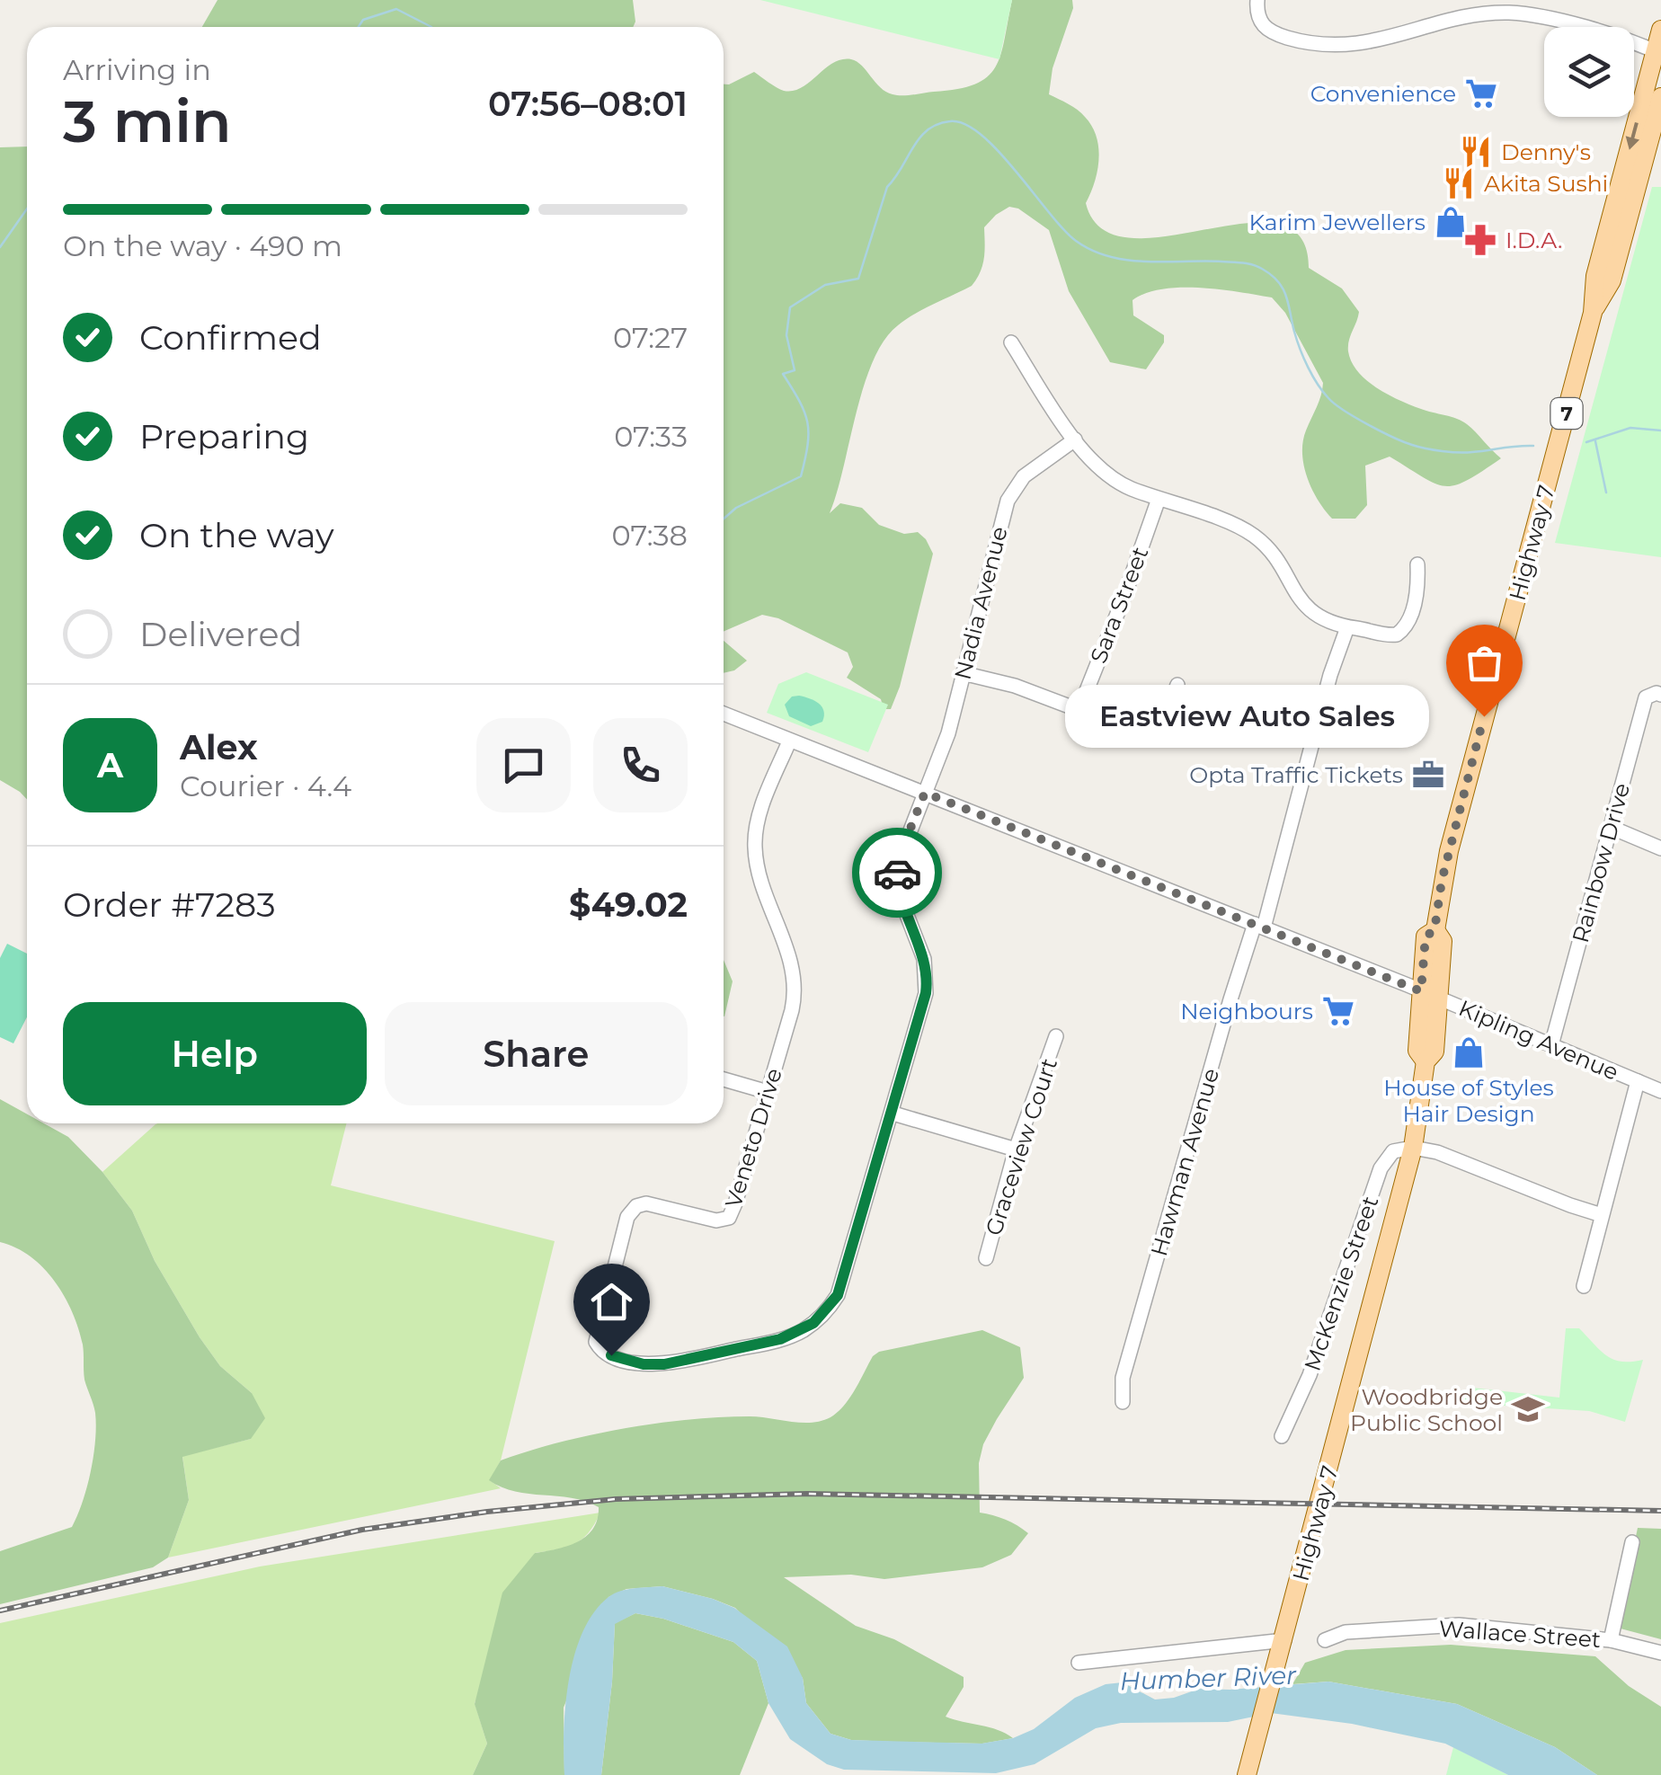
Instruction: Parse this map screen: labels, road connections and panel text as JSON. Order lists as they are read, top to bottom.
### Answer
{
  "streets": {
    "main road": ["7", "Highway 7"],
    "street": [
      "Nadia Avenue",
      "Sara Street",
      "Rainbow Drive",
      "Kipling Avenue",
      "Veneto Drive",
      "Graceview Court",
      "Hawman Avenue",
      "McKenzie Street",
      "Wallace Street"
    ]
  },
  "crossings": [
    ["Highway 7", "Kipling Avenue"],
    ["Highway 7", "McKenzie Street"],
    ["Nadia Avenue", "Kipling Avenue"],
    ["Nadia Avenue", "Veneto Drive"],
    ["Rainbow Drive", "Kipling Avenue"],
    ["Kipling Avenue", "Veneto Drive"],
    ["Kipling Avenue", "Hawman Avenue"]
  ],
  "water": ["Humber River"],
  "places": {
    "supermarket": ["Convenience", "Neighbours"],
    "restaurant": ["Denny's", "Akita Sushi"],
    "shop": ["Karim Jewellers", "House of Styles Hair Design"],
    "pharmacy": ["I.D.A."],
    "other": ["Eastview Auto Sales"],
    "office": ["Opta Traffic Tickets"],
    "school or university": ["Woodbridge Public School"]
  },
  "page": {
    "heading": ["3 min", "Arriving in", "07:56–08:01"],
    "panel": [
      "Alex",
      "Courier · 4.4",
      "Order #7283",
      "$49.02"
    ],
    "bar": "On the way · 490 m",
    "list": [
      ["Confirmed", "07:27"],
      ["Preparing", "07:33"],
      ["On the way", "07:38"],
      "Delivered"
    ],
    "bubble": "Eastview Auto Sales",
    "round": "A",
    "buttons": ["Help", "Share"]
  }
}
